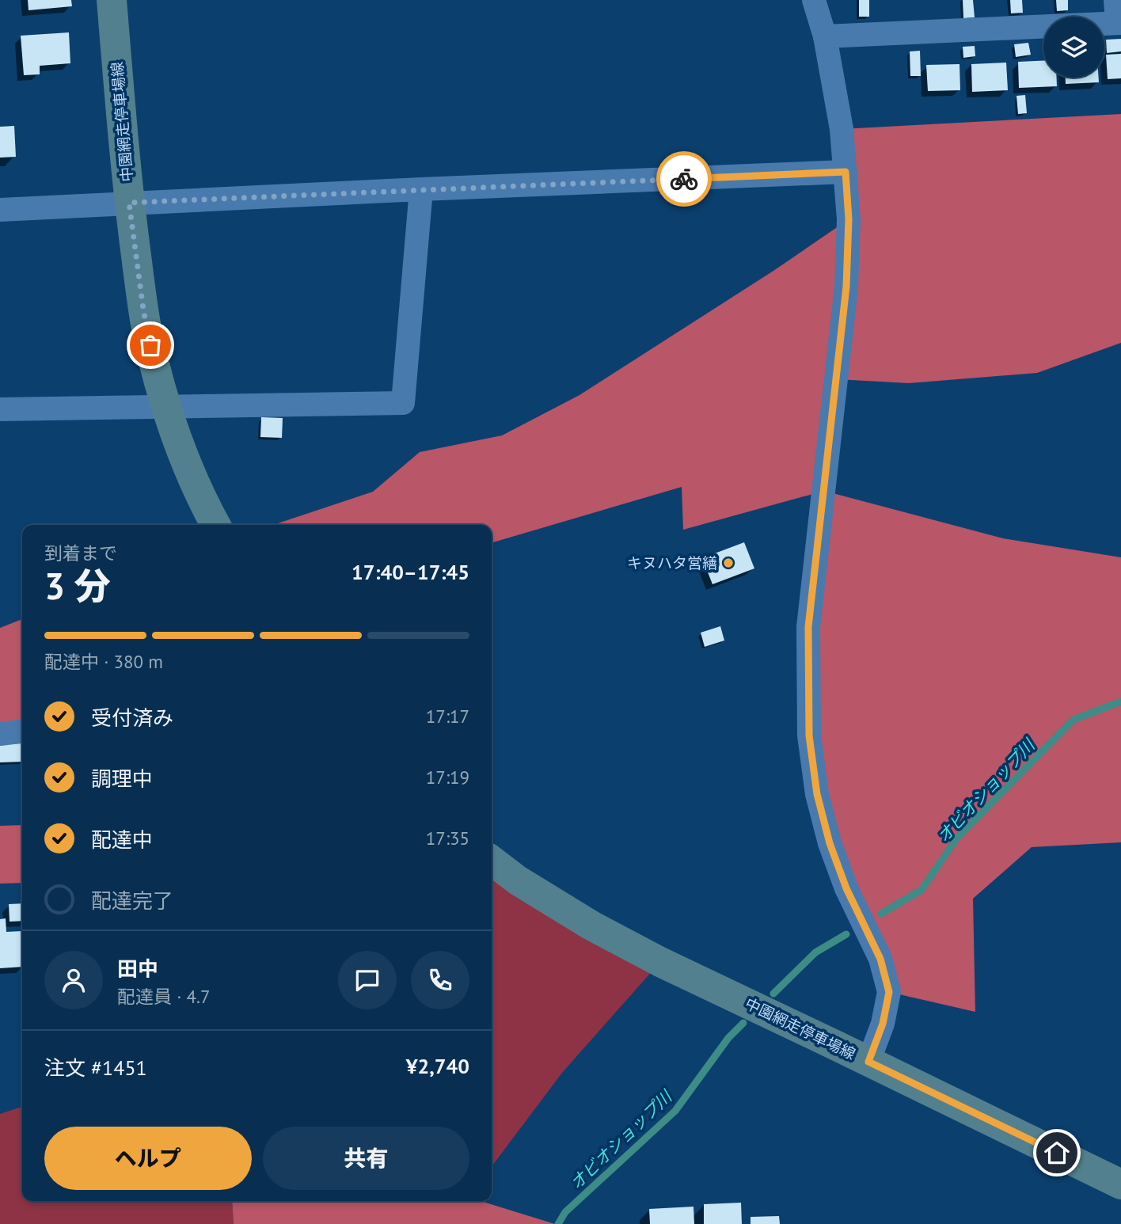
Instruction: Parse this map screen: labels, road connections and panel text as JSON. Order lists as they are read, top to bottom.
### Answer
{
  "streets": {
    "main road": ["中園網走停車場線"]
  },
  "water": ["オビオショップ川"],
  "places": ["キヌハタ営繕"],
  "page": {
    "heading": ["3 分", "到着まで", "17:40–17:45"],
    "panel": [
      "田中",
      "配達員 · 4.7",
      "注文 #1451",
      "¥2,740"
    ],
    "bar": "配達中 · 380 m",
    "list": [
      ["受付済み", "17:17"],
      ["調理中", "17:19"],
      ["配達中", "17:35"],
      "配達完了"
    ],
    "buttons": ["ヘルプ", "共有"]
  }
}
